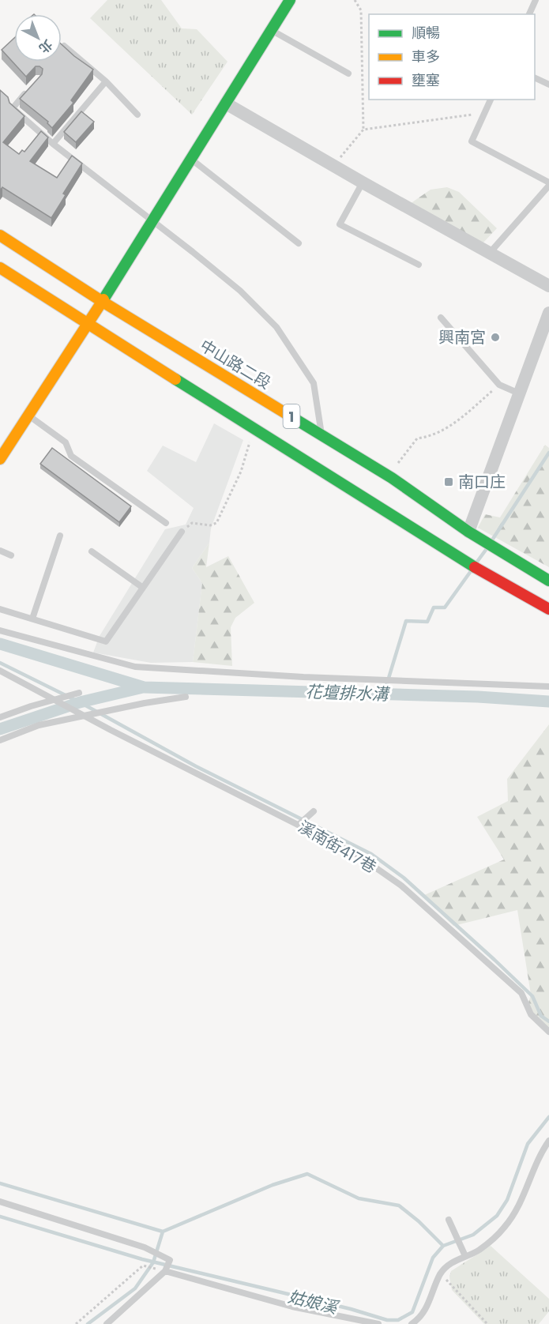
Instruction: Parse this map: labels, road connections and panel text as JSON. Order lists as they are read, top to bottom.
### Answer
{
  "streets": {
    "main road": ["中山路二段", "1"],
    "lane": ["溪南街417巷"]
  },
  "crossings": [
    ["中山路二段", "1"]
  ],
  "water": ["花壇排水溝", "姑娘溪"],
  "places": {
    "other": ["興南宮"],
    "transit": ["南口庄"]
  },
  "legend": ["順暢", "車多", "壅塞"],
  "north": "bottom right"
}
